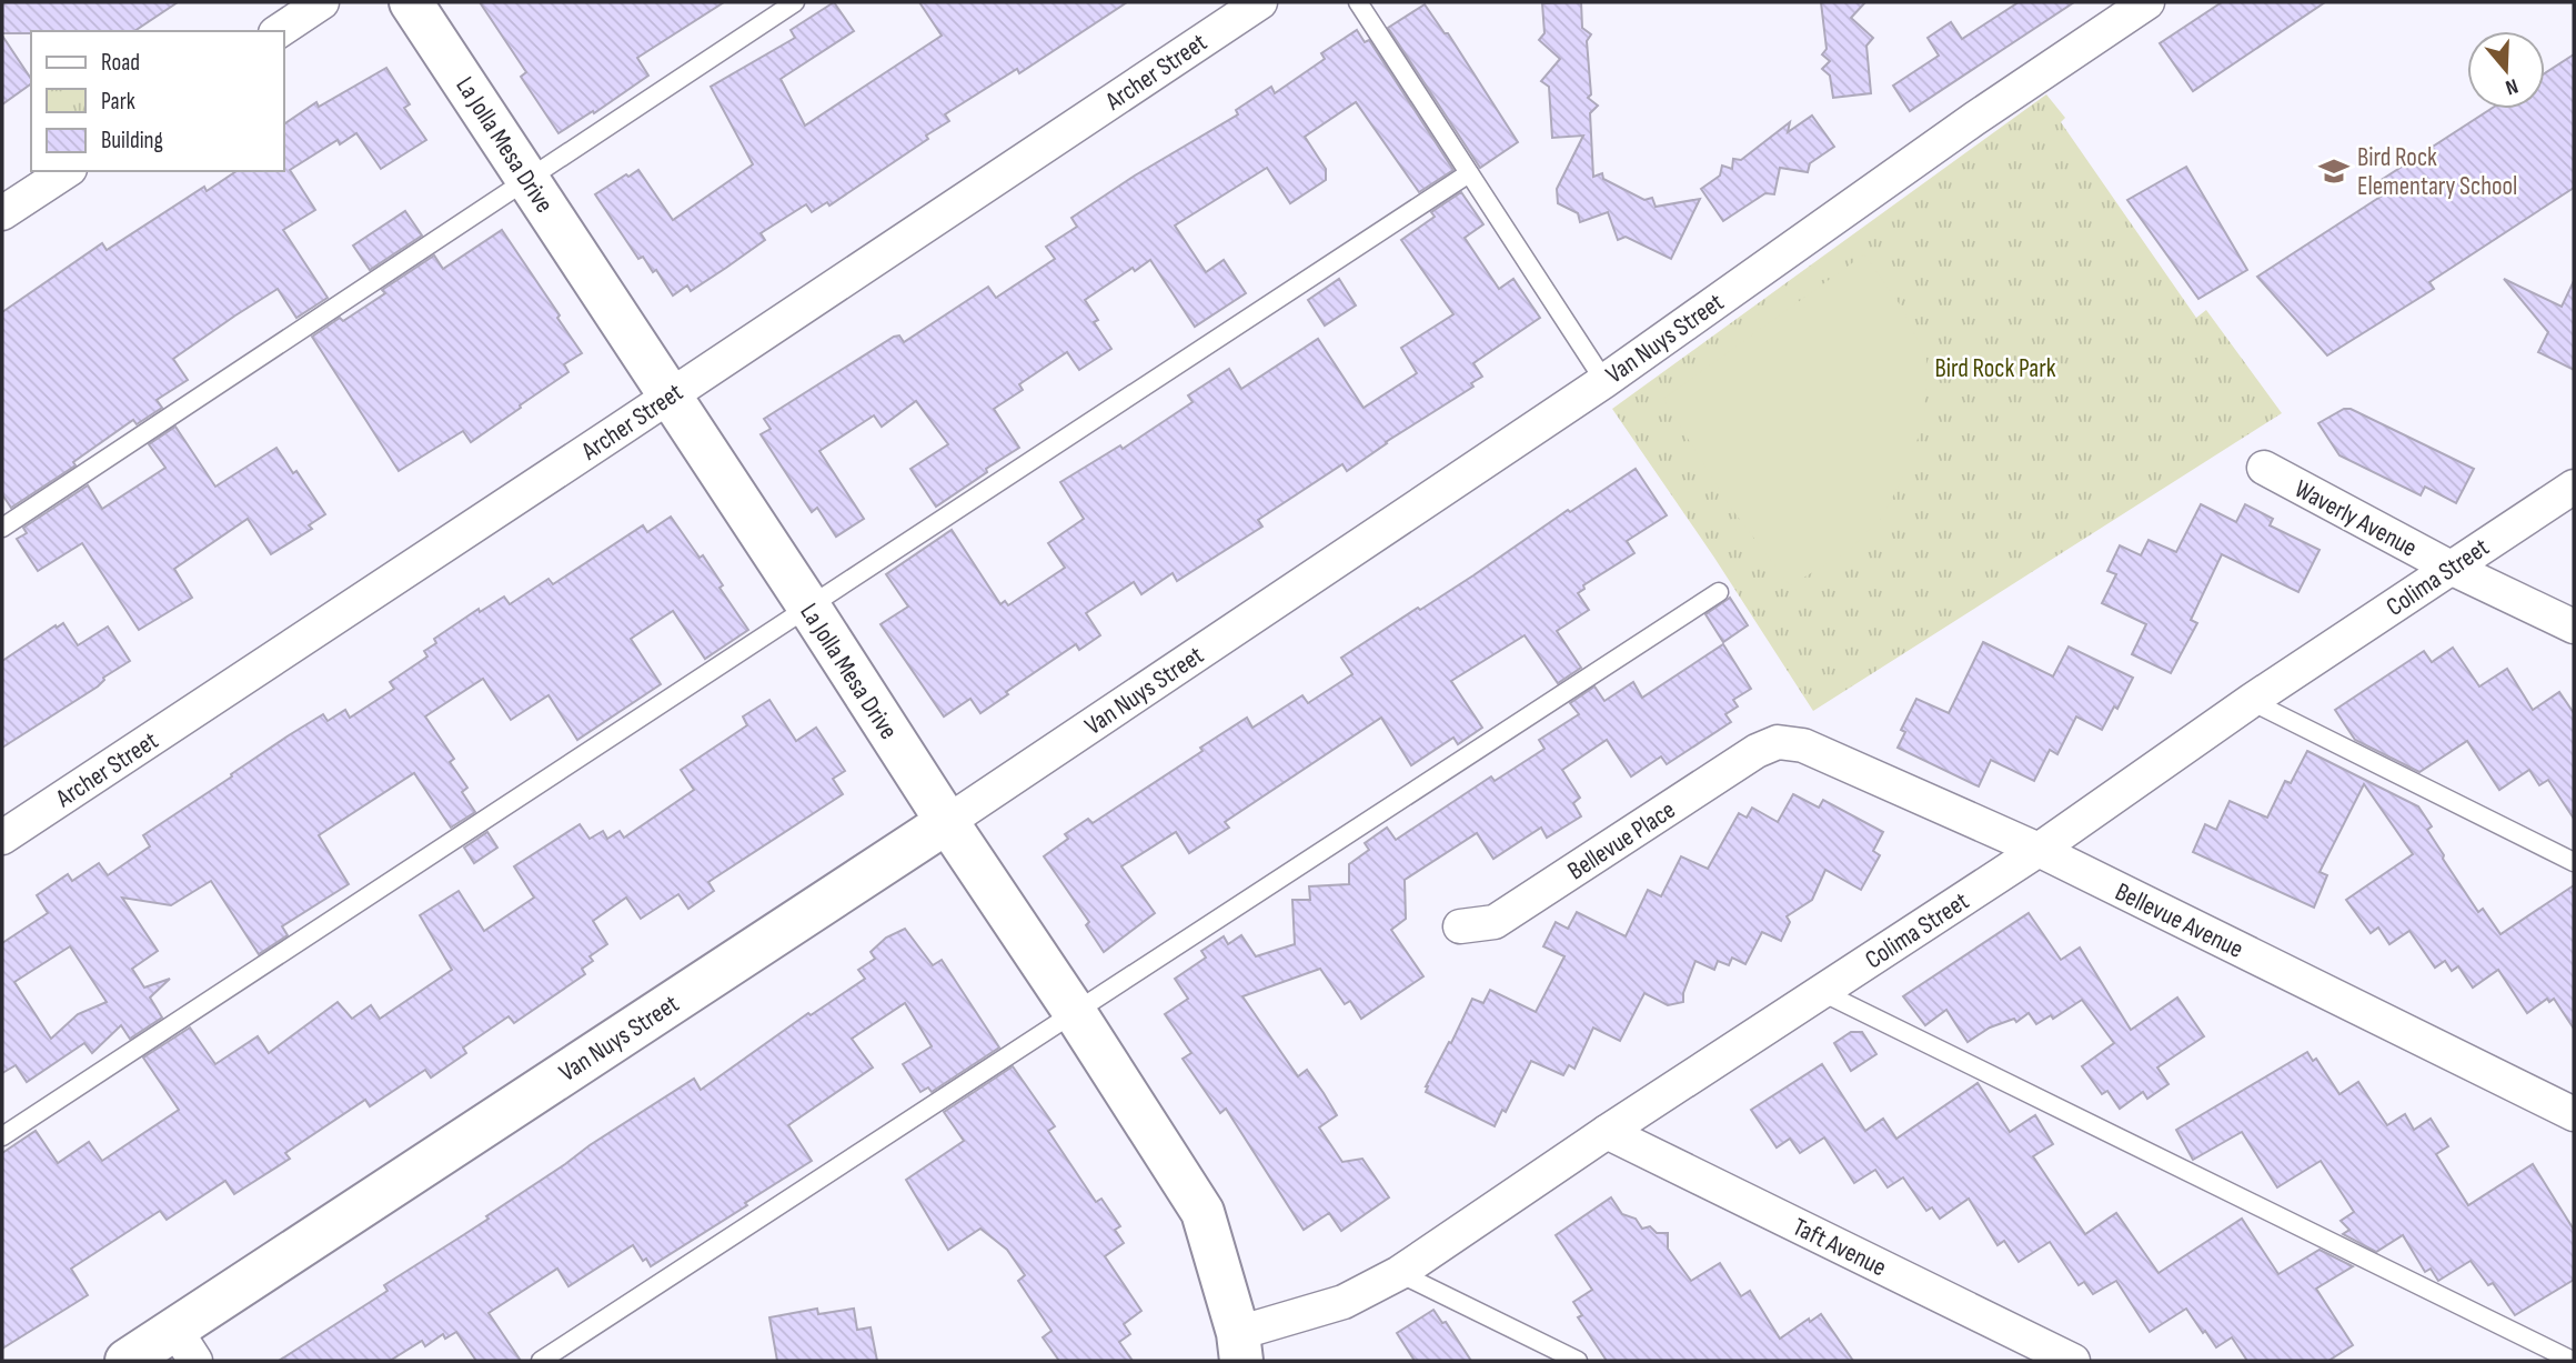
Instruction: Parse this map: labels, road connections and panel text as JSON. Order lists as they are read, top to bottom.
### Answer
{
  "streets": {
    "street": [
      "Archer Street",
      "La Jolla Mesa Drive",
      "Van Nuys Street",
      "Waverly Avenue",
      "Colima Street",
      "Bellevue Place",
      "Bellevue Avenue",
      "Taft Avenue"
    ]
  },
  "crossings": [
    ["Archer Street", "La Jolla Mesa Drive"],
    ["La Jolla Mesa Drive", "Van Nuys Street"],
    ["La Jolla Mesa Drive", "Colima Street"],
    ["Waverly Avenue", "Colima Street"],
    ["Colima Street", "Bellevue Avenue"],
    ["Colima Street", "Taft Avenue"],
    ["Bellevue Place", "Bellevue Avenue"]
  ],
  "parks": ["Bird Rock Park"],
  "places": {
    "school or university": ["Bird Rock Elementary School"]
  },
  "legend": ["Road", "Park", "Building"],
  "north": "bottom"
}
